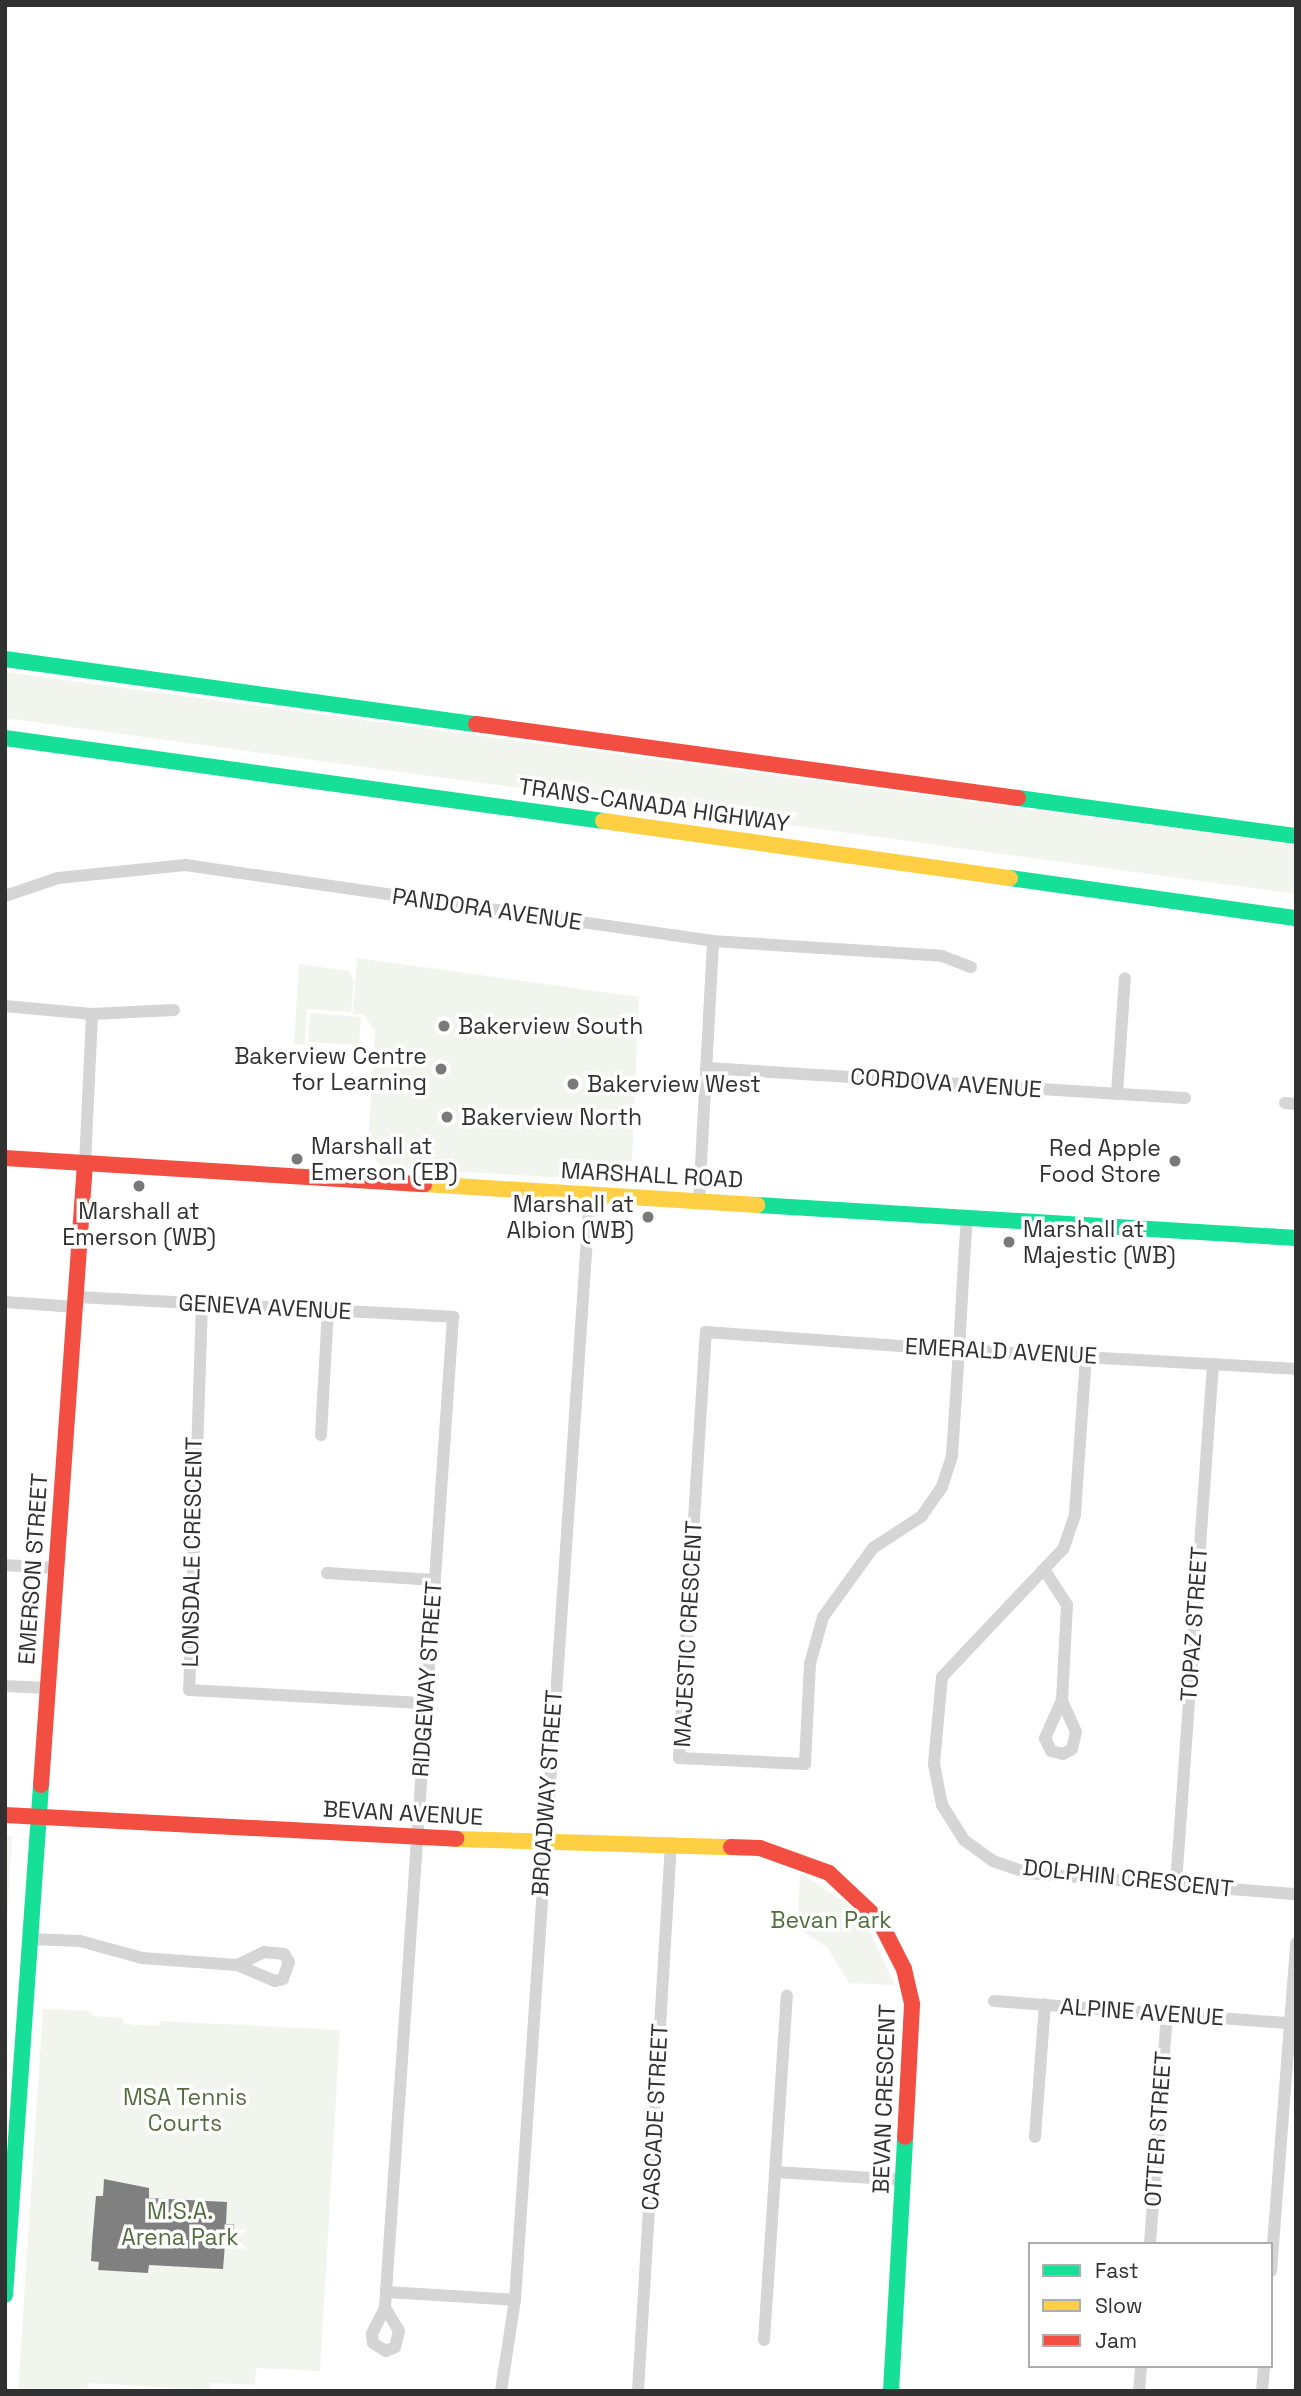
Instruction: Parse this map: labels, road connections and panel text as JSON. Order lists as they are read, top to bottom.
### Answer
{
  "streets": {
    "main road": [
      "TRANS-CANADA HIGHWAY",
      "MARSHALL ROAD",
      "EMERSON STREET",
      "BEVAN AVENUE",
      "BEVAN CRESCENT"
    ],
    "street": [
      "PANDORA AVENUE",
      "CORDOVA AVENUE",
      "GENEVA AVENUE",
      "EMERALD AVENUE",
      "LONSDALE CRESCENT",
      "TOPAZ STREET",
      "MAJESTIC CRESCENT",
      "RIDGEWAY STREET",
      "BROADWAY STREET",
      "DOLPHIN CRESCENT",
      "ALPINE AVENUE",
      "CASCADE STREET",
      "OTTER STREET"
    ]
  },
  "crossings": [
    ["MARSHALL ROAD", "EMERSON STREET"],
    ["MARSHALL ROAD", "MAJESTIC CRESCENT"],
    ["MARSHALL ROAD", "BROADWAY STREET"],
    ["GENEVA AVENUE", "LONSDALE CRESCENT"],
    ["GENEVA AVENUE", "EMERSON STREET"],
    ["GENEVA AVENUE", "RIDGEWAY STREET"],
    ["EMERALD AVENUE", "TOPAZ STREET"],
    ["EMERALD AVENUE", "MAJESTIC CRESCENT"],
    ["EMERALD AVENUE", "DOLPHIN CRESCENT"],
    ["LONSDALE CRESCENT", "RIDGEWAY STREET"],
    ["EMERSON STREET", "BEVAN AVENUE"],
    ["TOPAZ STREET", "DOLPHIN CRESCENT"],
    ["RIDGEWAY STREET", "BEVAN AVENUE"],
    ["BROADWAY STREET", "BEVAN AVENUE"],
    ["BEVAN AVENUE", "BEVAN CRESCENT"],
    ["BEVAN AVENUE", "CASCADE STREET"],
    ["ALPINE AVENUE", "OTTER STREET"]
  ],
  "parks": ["Bevan Park", "MSA Tennis Courts", "M.S.A. Arena Park"],
  "places": [
    "Bakerview South",
    "Bakerview Centre for Learning",
    "Bakerview West",
    "Bakerview North",
    "Marshall at Emerson (EB)",
    "Red Apple Food Store",
    "Marshall at Emerson (WB)",
    "Marshall at Albion (WB)",
    "Marshall at Majestic (WB)"
  ],
  "legend": ["Fast", "Slow", "Jam"]
}
